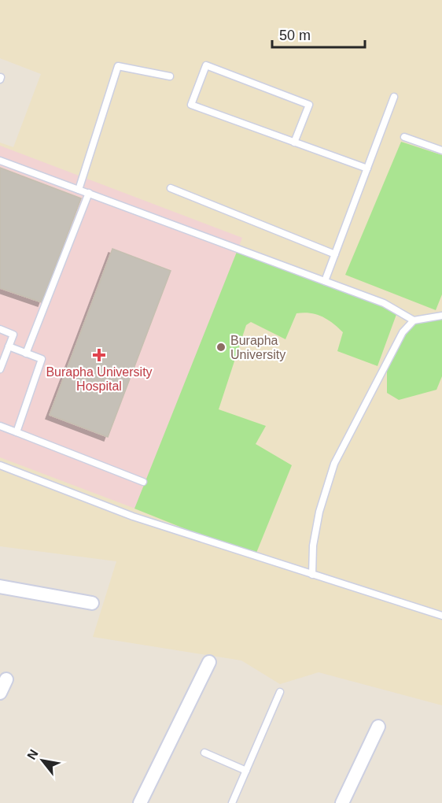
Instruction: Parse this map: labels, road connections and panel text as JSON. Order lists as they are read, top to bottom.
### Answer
{
  "places": {
    "other": ["Burapha University"],
    "health": ["Burapha University Hospital"]
  },
  "scale_bar": "50 m",
  "north": "top left"
}
